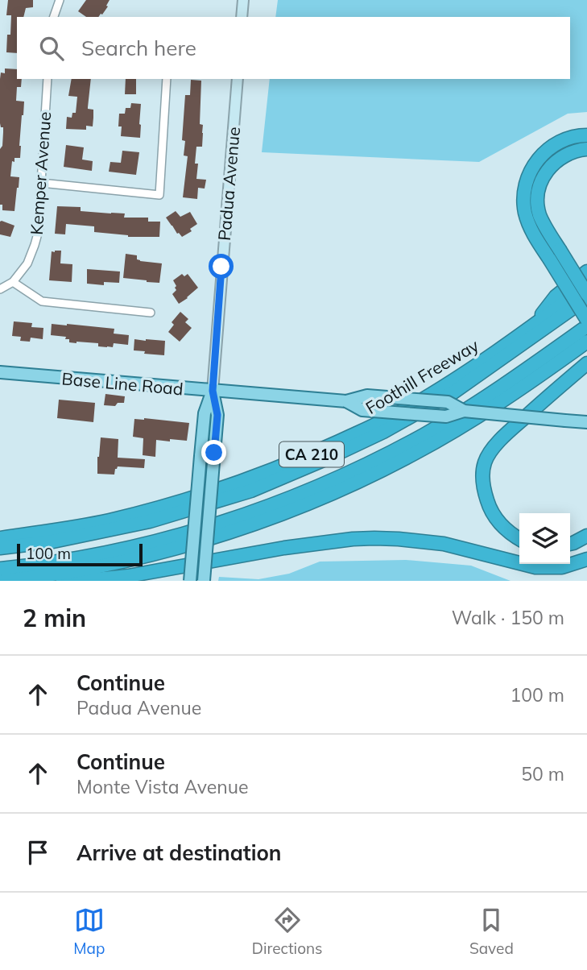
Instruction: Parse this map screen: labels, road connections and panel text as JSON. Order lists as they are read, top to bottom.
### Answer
{
  "streets": {
    "highway": ["Foothill Freeway", "CA 210"],
    "main road": ["Base Line Road"],
    "street": ["Kemper Avenue", "Padua Avenue"]
  },
  "crossings": [
    ["Padua Avenue", "Base Line Road"]
  ],
  "scale_bar": "100 m",
  "page": {
    "search": "Search here",
    "scale": "100 m",
    "heading": ["2 min", "Walk · 150 m"],
    "list": [
      ["Continue", "Padua Avenue", "100 m"],
      ["Continue", "Monte Vista Avenue", "50 m"],
      "Arrive at destination"
    ],
    "nav": ["Map", "Directions", "Saved"]
  }
}
